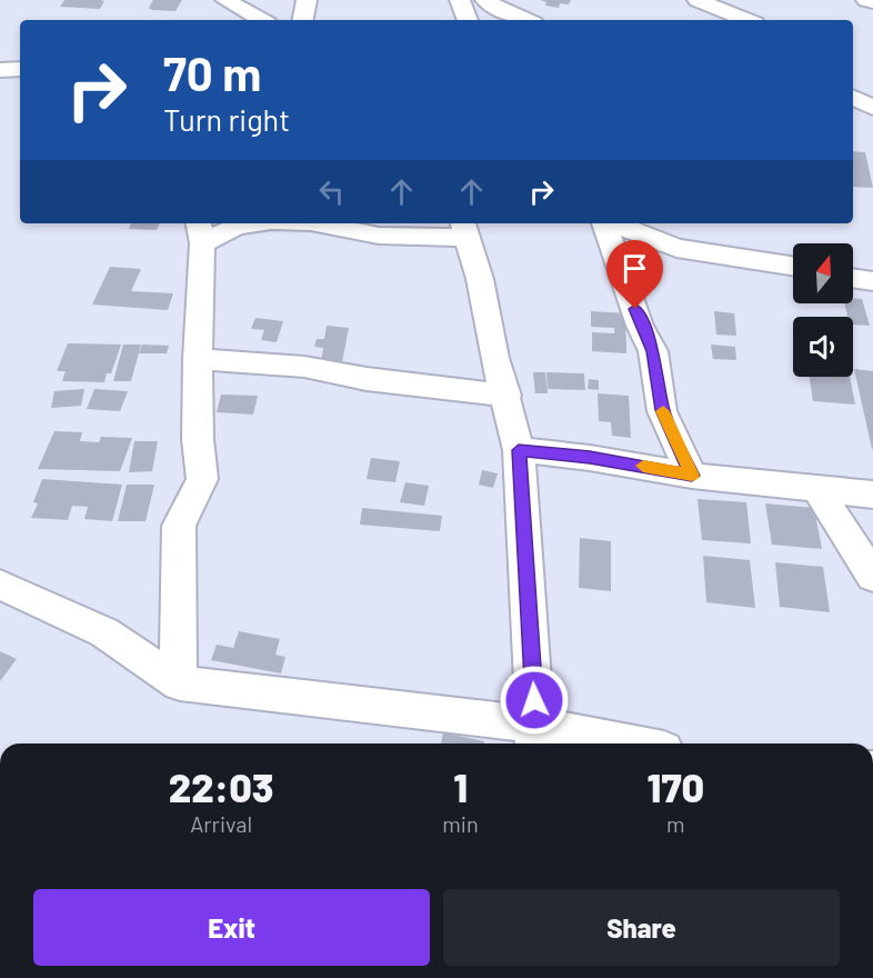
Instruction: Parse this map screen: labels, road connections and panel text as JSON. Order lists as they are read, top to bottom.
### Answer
{
  "north": "top",
  "page": {
    "turn": ["70 m", "Turn right"],
    "eta": [
      "22:03",
      "Arrival",
      "1",
      "min",
      "170",
      "m"
    ],
    "buttons": ["Exit", "Share"]
  }
}
